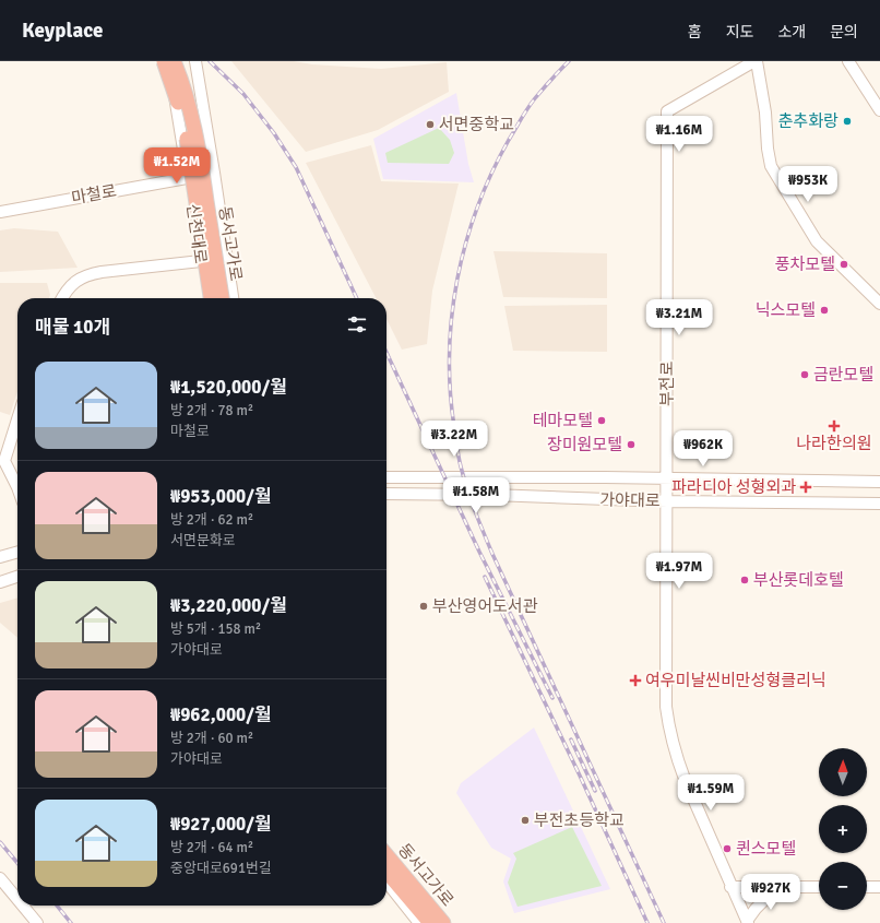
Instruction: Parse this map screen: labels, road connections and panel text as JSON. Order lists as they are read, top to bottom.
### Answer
{
  "streets": {
    "highway": ["동서고가로"],
    "main road": [
      "마철로",
      "신천대로",
      "부전로",
      "가야대로"
    ]
  },
  "crossings": [
    ["마철로", "신천대로"],
    ["부전로", "가야대로"]
  ],
  "places": {
    "other": [
      "춘추화랑",
      "서면중학교",
      "풍차모텔",
      "닉스모텔",
      "금란모텔",
      "테마모텔",
      "장미원모텔",
      "부산롯데호텔",
      "부산영어도서관",
      "부전초등학교",
      "퀸스모텔"
    ],
    "health": ["나라한의원", "파라디아 성형외과", "여우미날씬비만성형클리닉"]
  },
  "north": "top",
  "page": {
    "header": "Keyplace",
    "nav": [
      "홈",
      "지도",
      "소개",
      "문의"
    ],
    "price": [
      "₩1.16M",
      "₩1.52M",
      "₩953K",
      "₩3.21M",
      "₩3.22M",
      "₩962K",
      "₩1.58M",
      "₩1.97M",
      "₩1.59M",
      "₩927K"
    ],
    "heading": "매물 10개",
    "list": [
      {
        "name": "₩1,520,000/월",
        "note": "방 2개 · 78 m² · 마철로"
      },
      {
        "name": "₩953,000/월",
        "note": "방 2개 · 62 m² · 서면문화로"
      },
      {
        "name": "₩3,220,000/월",
        "note": "방 5개 · 158 m² · 가야대로"
      },
      {
        "name": "₩962,000/월",
        "note": "방 2개 · 60 m² · 가야대로"
      },
      {
        "name": "₩927,000/월",
        "note": "방 2개 · 64 m² · 중앙대로691번길"
      }
    ],
    "map_buttons": ["+", "−"]
  }
}
